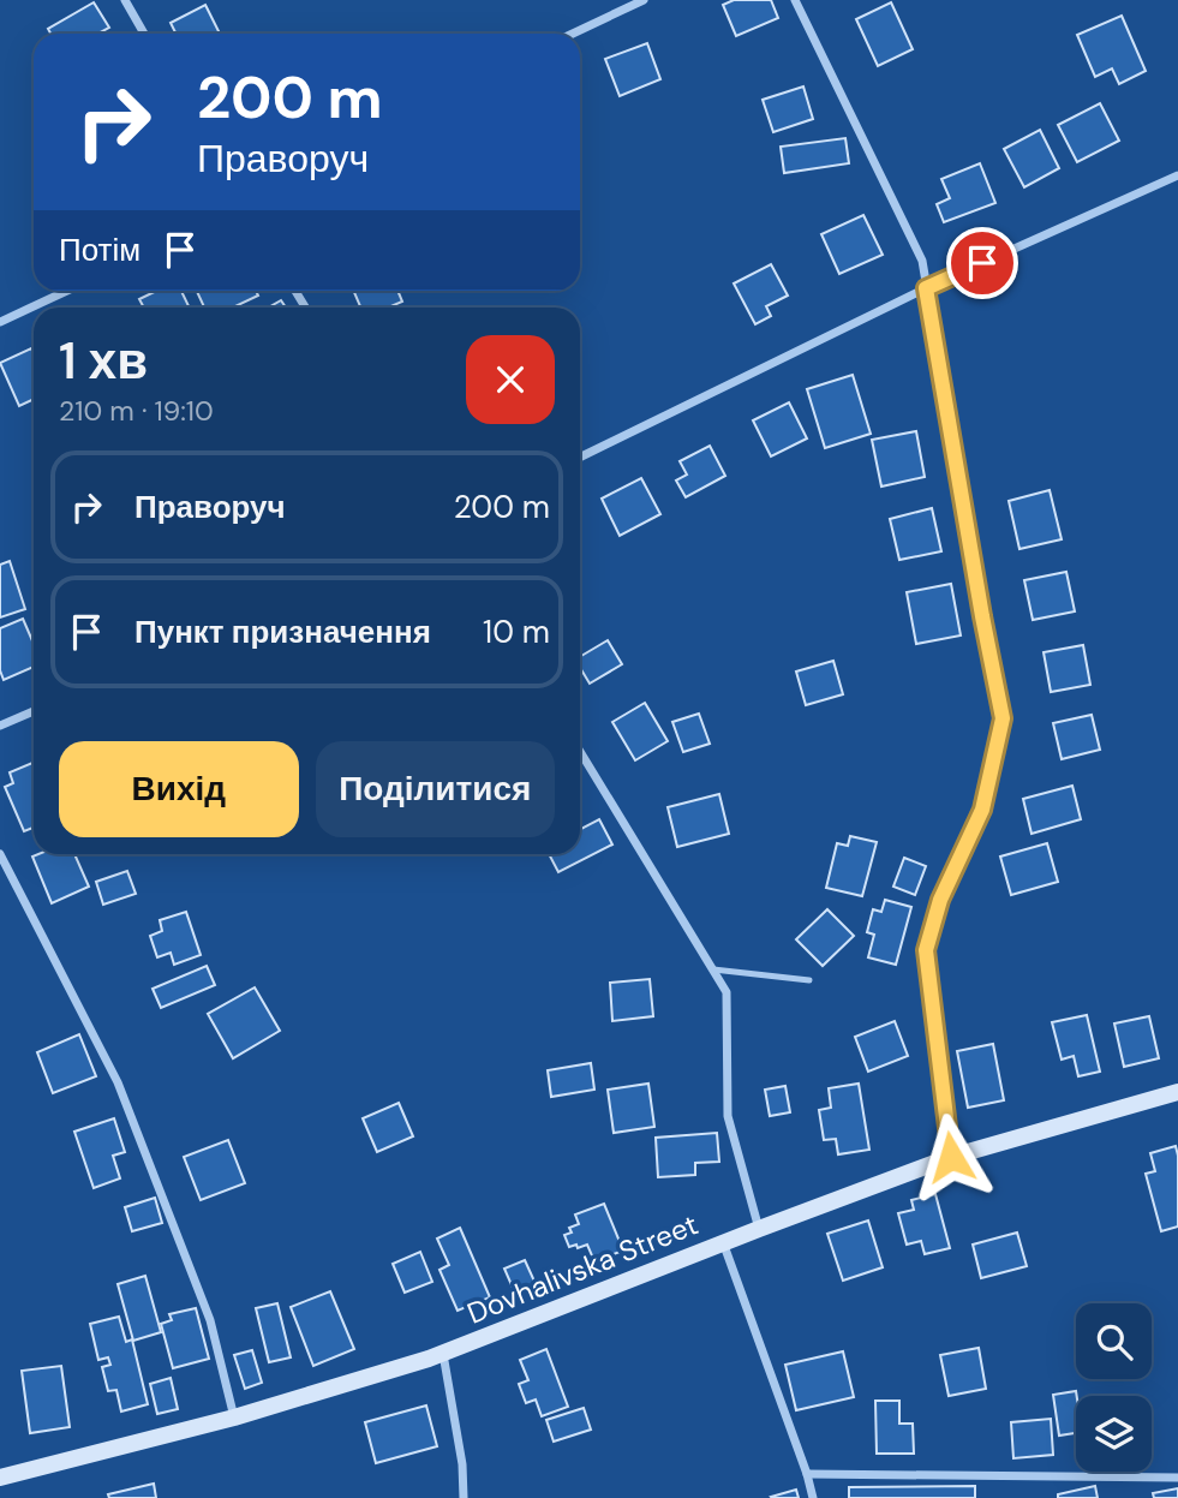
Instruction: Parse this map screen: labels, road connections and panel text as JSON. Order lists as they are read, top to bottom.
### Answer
{
  "streets": {
    "street": ["Dovhalivska Street"]
  },
  "page": {
    "turn": ["200 m", "Праворуч"],
    "then": "Потім",
    "heading": ["1 хв", "210 m · 19:10"],
    "list": [
      {
        "name": "Праворуч",
        "value": "200 m"
      },
      {
        "name": "Пункт призначення",
        "value": "10 m"
      }
    ],
    "buttons": ["Вихід", "Поділитися"]
  }
}
